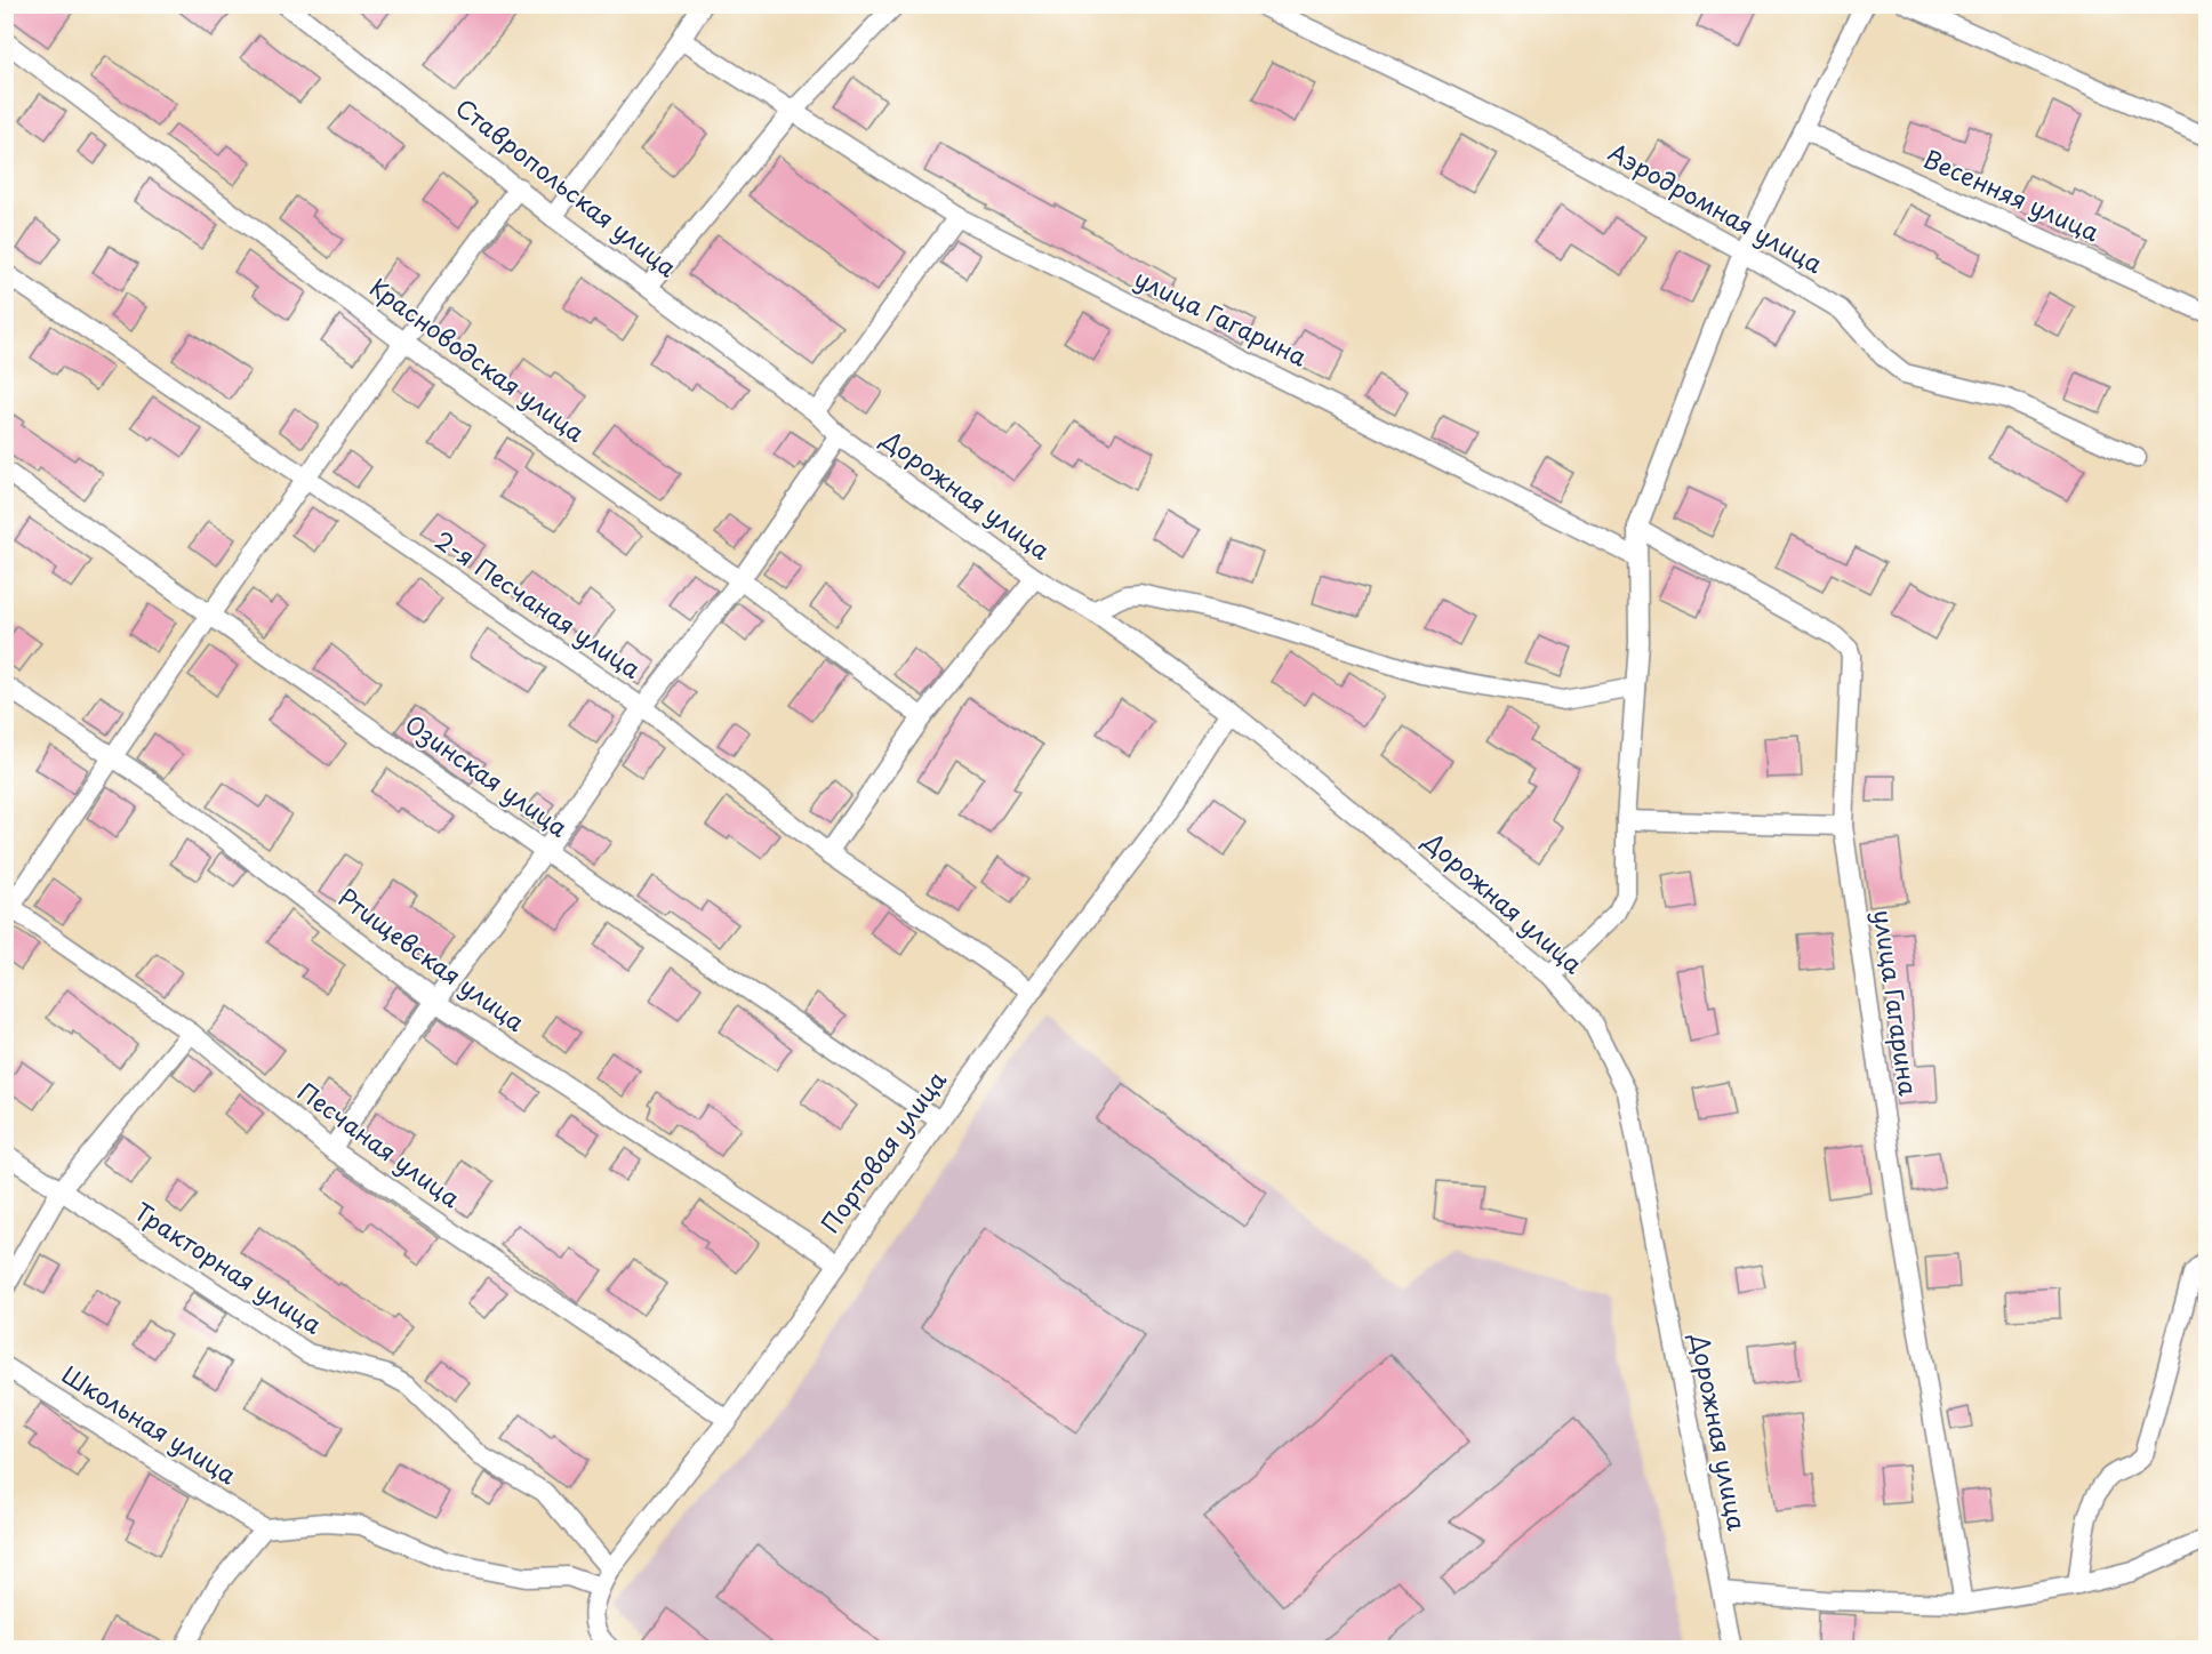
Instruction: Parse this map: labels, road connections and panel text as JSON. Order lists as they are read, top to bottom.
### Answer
{
  "streets": {
    "street": [
      "Ставропольская улица",
      "Весенняя улица",
      "Аэродромная улица",
      "улица Гагарина",
      "Красноводская улица",
      "Дорожная улица",
      "2-я Песчаная улица",
      "Озинская улица",
      "Ртищевская улица",
      "Песчаная улица",
      "Портовая улица",
      "Тракторная улица",
      "Школьная улица"
    ]
  },
  "crossings": [
    ["Ставропольская улица", "Дорожная улица"],
    ["Дорожная улица", "Портовая улица"],
    ["2-я Песчаная улица", "Портовая улица"],
    ["Озинская улица", "Портовая улица"],
    ["Ртищевская улица", "Портовая улица"],
    ["Песчаная улица", "Портовая улица"],
    ["Портовая улица", "Тракторная улица"]
  ]
}
